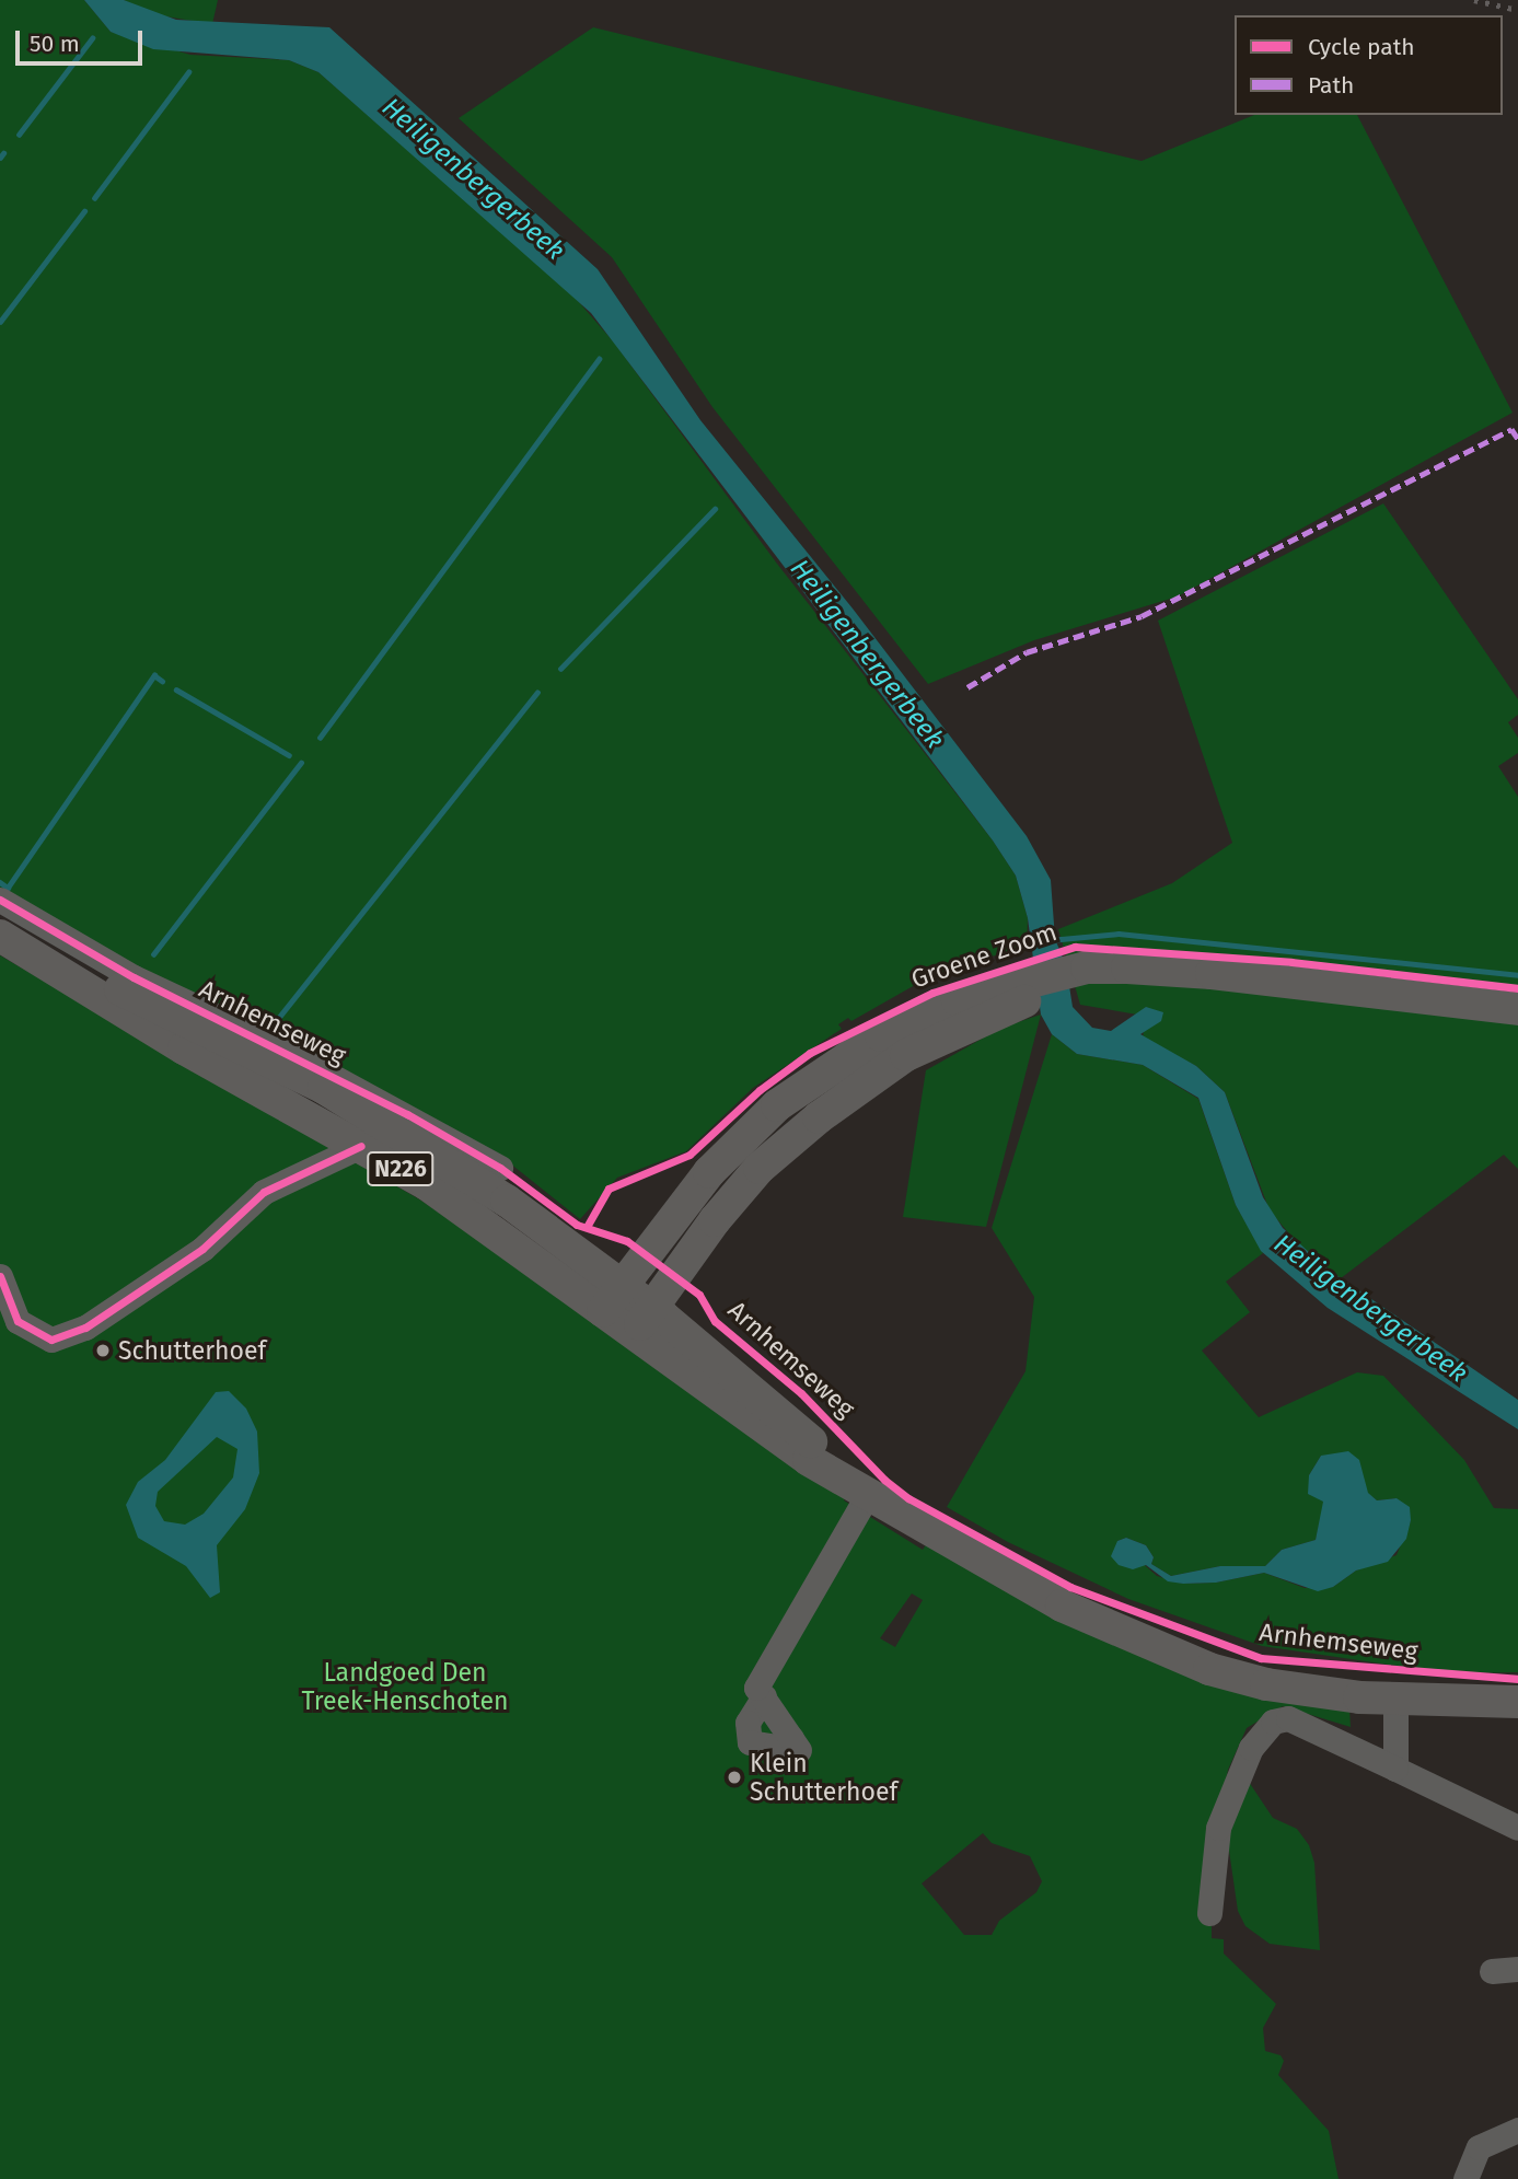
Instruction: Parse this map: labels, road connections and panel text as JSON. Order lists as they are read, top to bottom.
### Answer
{
  "streets": {
    "main road": ["Groene Zoom", "Arnhemseweg", "N226"]
  },
  "crossings": [
    ["Groene Zoom", "Arnhemseweg"]
  ],
  "water": ["Heiligenbergerbeek"],
  "parks": ["Landgoed Den Treek-Henschoten"],
  "places": ["Schutterhoef", "Klein Schutterhoef"],
  "legend": ["Cycle path", "Path"],
  "scale_bar": "50 m"
}
